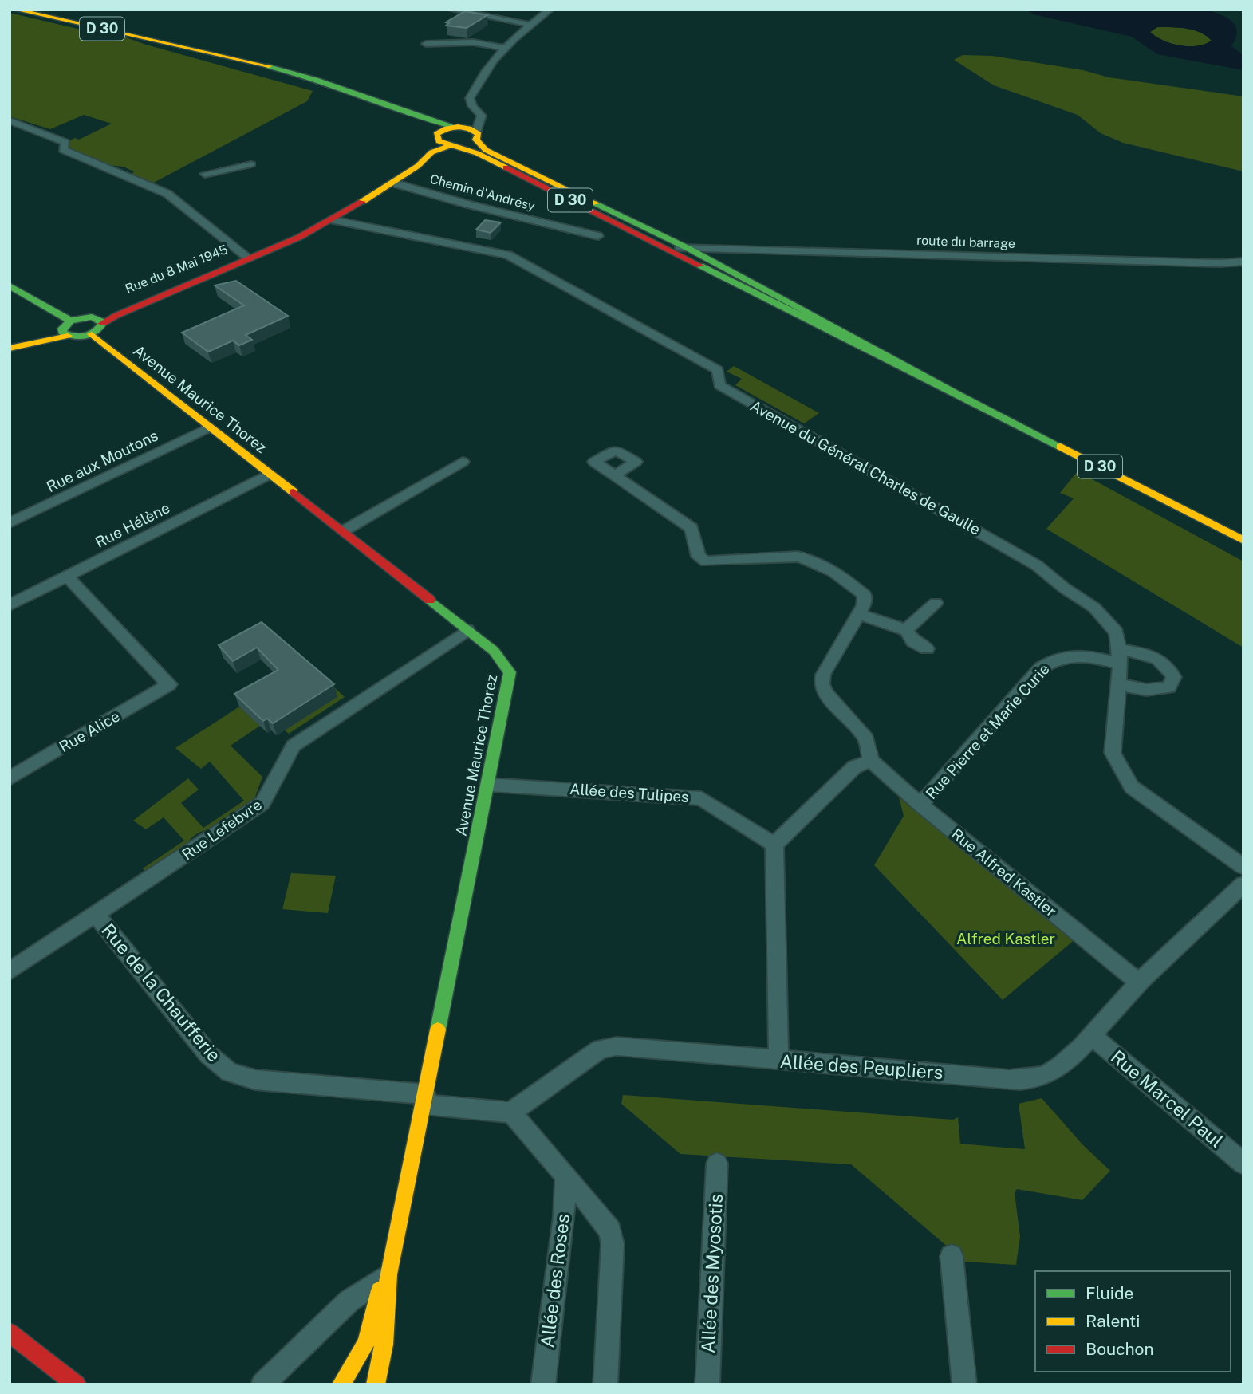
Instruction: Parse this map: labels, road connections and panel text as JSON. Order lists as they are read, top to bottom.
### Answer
{
  "streets": {
    "main road": ["D 30", "Rue du 8 Mai 1945", "Avenue Maurice Thorez"],
    "street": [
      "Chemin d'Andrésy",
      "route du barrage",
      "Rue aux Moutons",
      "Avenue du Général Charles de Gaulle",
      "Rue Hélène",
      "Rue Alice",
      "Rue Pierre et Marie Curie",
      "Allée des Tulipes",
      "Rue Lefebvre",
      "Rue Alfred Kastler",
      "Rue de la Chaufferie",
      "Allée des Peupliers",
      "Rue Marcel Paul",
      "Allée des Myosotis",
      "Allée des Roses"
    ]
  },
  "crossings": [
    ["D 30", "route du barrage"],
    ["D 30", "Rue du 8 Mai 1945"],
    ["Chemin d'Andrésy", "Rue du 8 Mai 1945"],
    ["Rue du 8 Mai 1945", "Avenue du Général Charles de Gaulle"],
    ["Avenue Maurice Thorez", "Rue aux Moutons"],
    ["Avenue Maurice Thorez", "Rue Hélène"],
    ["Avenue Maurice Thorez", "Allée des Tulipes"],
    ["Avenue Maurice Thorez", "Rue Lefebvre"],
    ["Avenue Maurice Thorez", "Rue de la Chaufferie"],
    ["Avenue du Général Charles de Gaulle", "Rue Pierre et Marie Curie"],
    ["Rue Hélène", "Rue Alice"],
    ["Rue Pierre et Marie Curie", "Rue Alfred Kastler"],
    ["Rue Lefebvre", "Rue de la Chaufferie"],
    ["Rue Alfred Kastler", "Allée des Peupliers"],
    ["Allée des Peupliers", "Rue Marcel Paul"],
    ["Allée des Peupliers", "Allée des Roses"]
  ],
  "parks": ["Alfred Kastler"],
  "legend": ["Fluide", "Ralenti", "Bouchon"]
}
